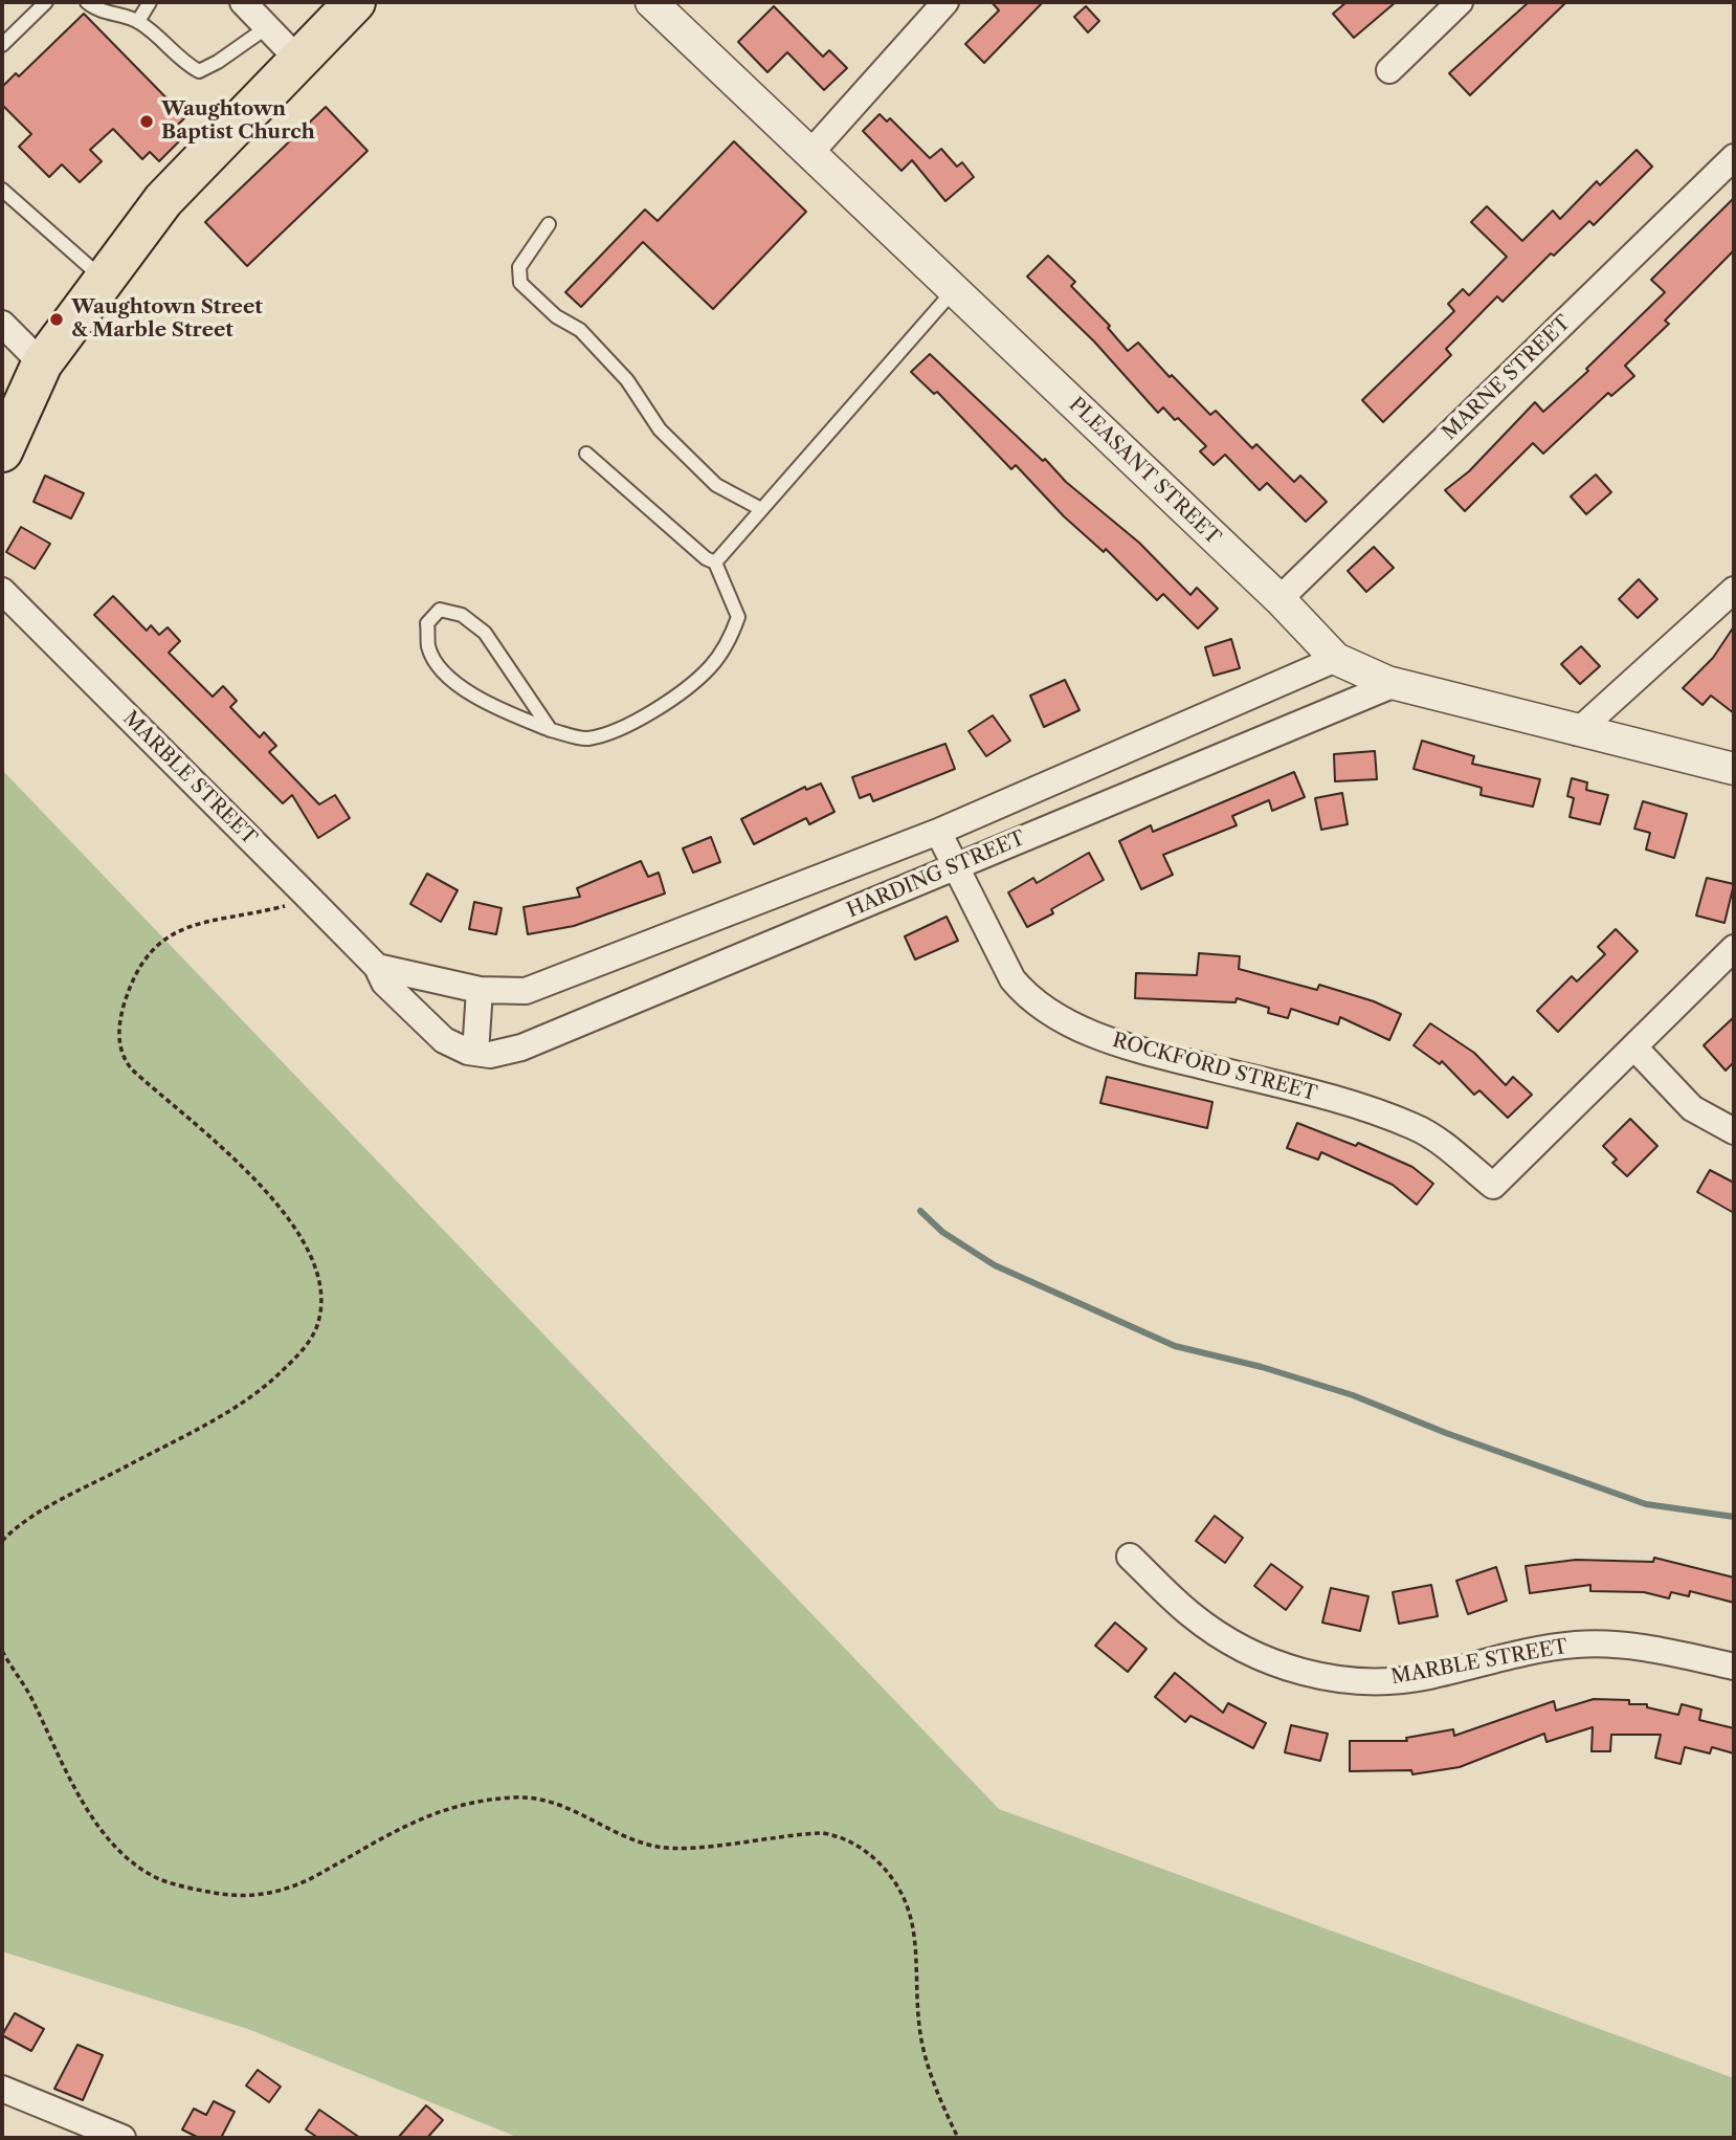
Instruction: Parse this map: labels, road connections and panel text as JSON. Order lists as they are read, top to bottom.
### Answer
{
  "streets": {
    "street": [
      "MARNE STREET",
      "PLEASANT STREET",
      "MARBLE STREET",
      "HARDING STREET",
      "ROCKFORD STREET"
    ]
  },
  "crossings": [
    ["MARNE STREET", "PLEASANT STREET"],
    ["PLEASANT STREET", "HARDING STREET"],
    ["MARBLE STREET", "HARDING STREET"],
    ["HARDING STREET", "ROCKFORD STREET"]
  ],
  "places": ["Waughtown Baptist Church", "Waughtown Street & Marble Street"]
}
